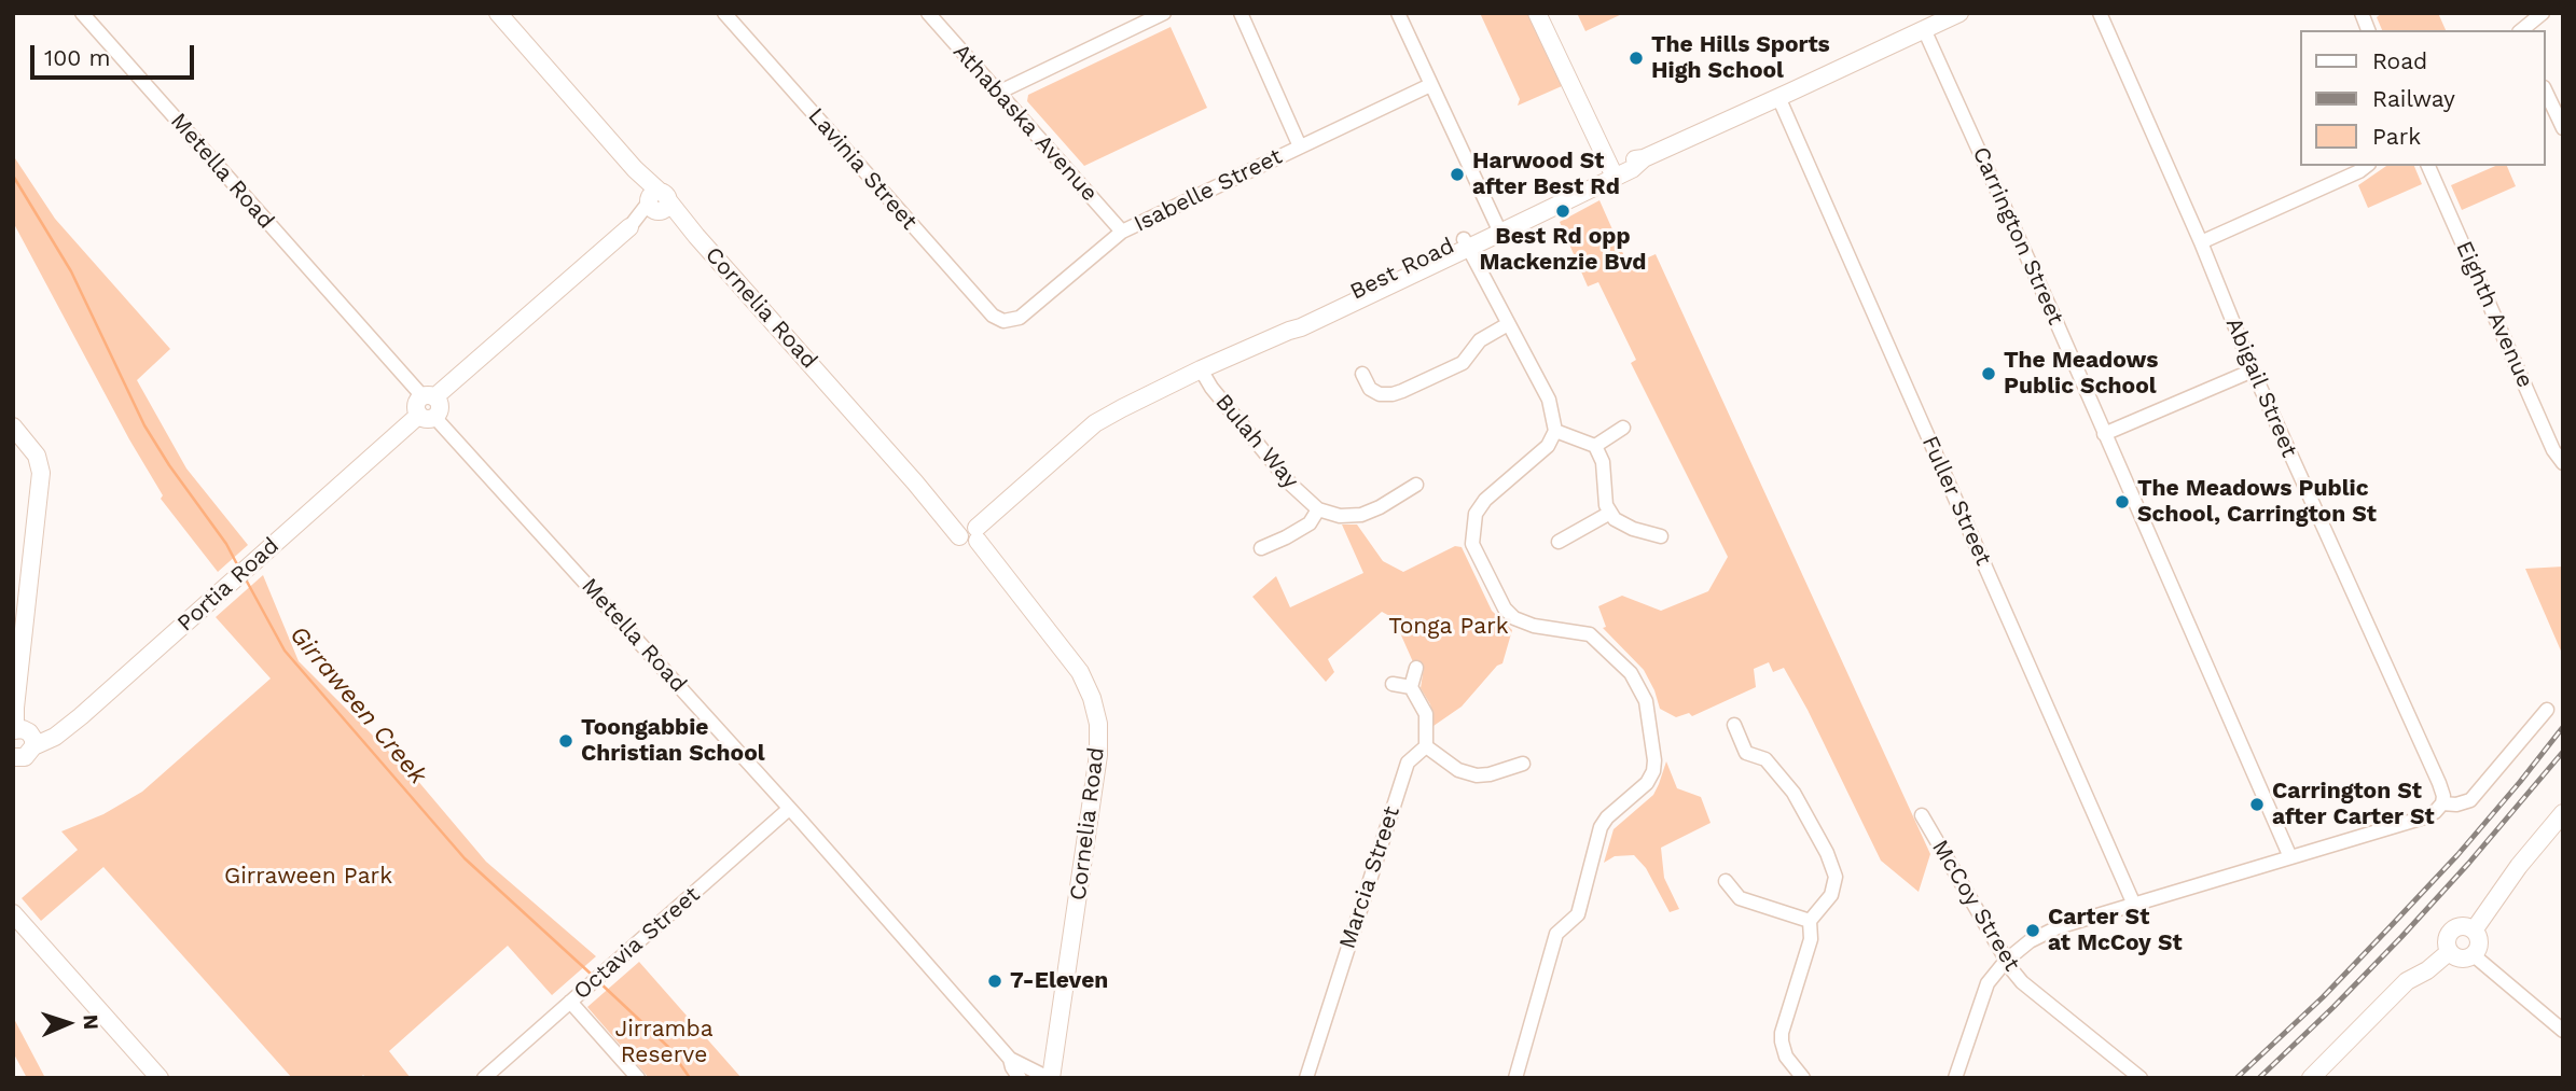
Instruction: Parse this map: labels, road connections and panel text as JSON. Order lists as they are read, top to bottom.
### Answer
{
  "streets": {
    "main road": ["Best Road", "Cornelia Road", "Portia Road"],
    "street": [
      "Athabaska Avenue",
      "Lavinia Street",
      "Metella Road",
      "Isabelle Street",
      "Carrington Street",
      "Eighth Avenue",
      "Abigail Street",
      "Bulah Way",
      "Fuller Street",
      "Marcia Street",
      "McCoy Street",
      "Octavia Street"
    ]
  },
  "crossings": [
    ["Athabaska Avenue", "Isabelle Street"],
    ["Lavinia Street", "Isabelle Street"],
    ["Metella Road", "Cornelia Road"],
    ["Metella Road", "Portia Road"],
    ["Metella Road", "Octavia Street"],
    ["Carrington Street", "Best Road"],
    ["Best Road", "Cornelia Road"],
    ["Best Road", "Bulah Way"],
    ["Best Road", "Fuller Street"]
  ],
  "water": ["Girraween Creek"],
  "parks": ["Tonga Park", "Girraween Park", "Jirramba Reserve"],
  "places": [
    "The Hills Sports High School",
    "Harwood St after Best Rd",
    "Best Rd opp Mackenzie Bvd",
    "The Meadows Public School",
    "The Meadows Public School, Carrington St",
    "Toongabbie Christian School",
    "Carrington St after Carter St",
    "Carter St at McCoy St",
    "7-Eleven"
  ],
  "legend": ["Road", "Railway", "Park"],
  "scale_bar": "100 m",
  "north": "right"
}
